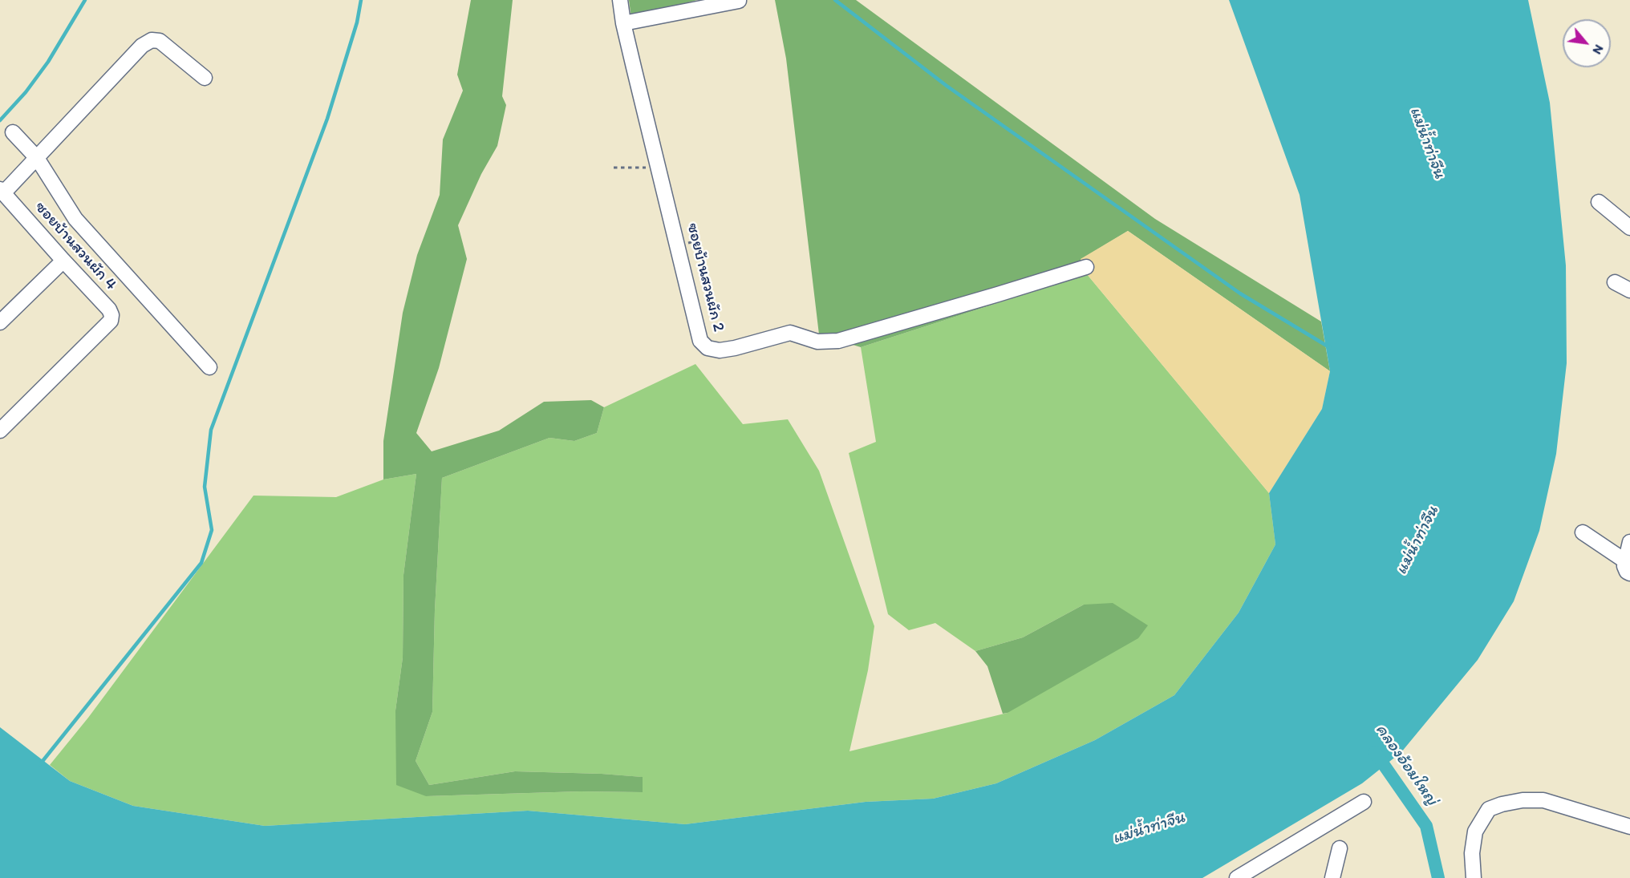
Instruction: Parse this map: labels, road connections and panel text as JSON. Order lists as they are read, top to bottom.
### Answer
{
  "streets": {
    "street": ["ซอยบ้านสวนผัก 4", "ซอยบ้านสวนผัก 2"]
  },
  "water": ["แม่น้ำท่าจีน", "คลองอ้อมใหญ่"],
  "north": "bottom right"
}
